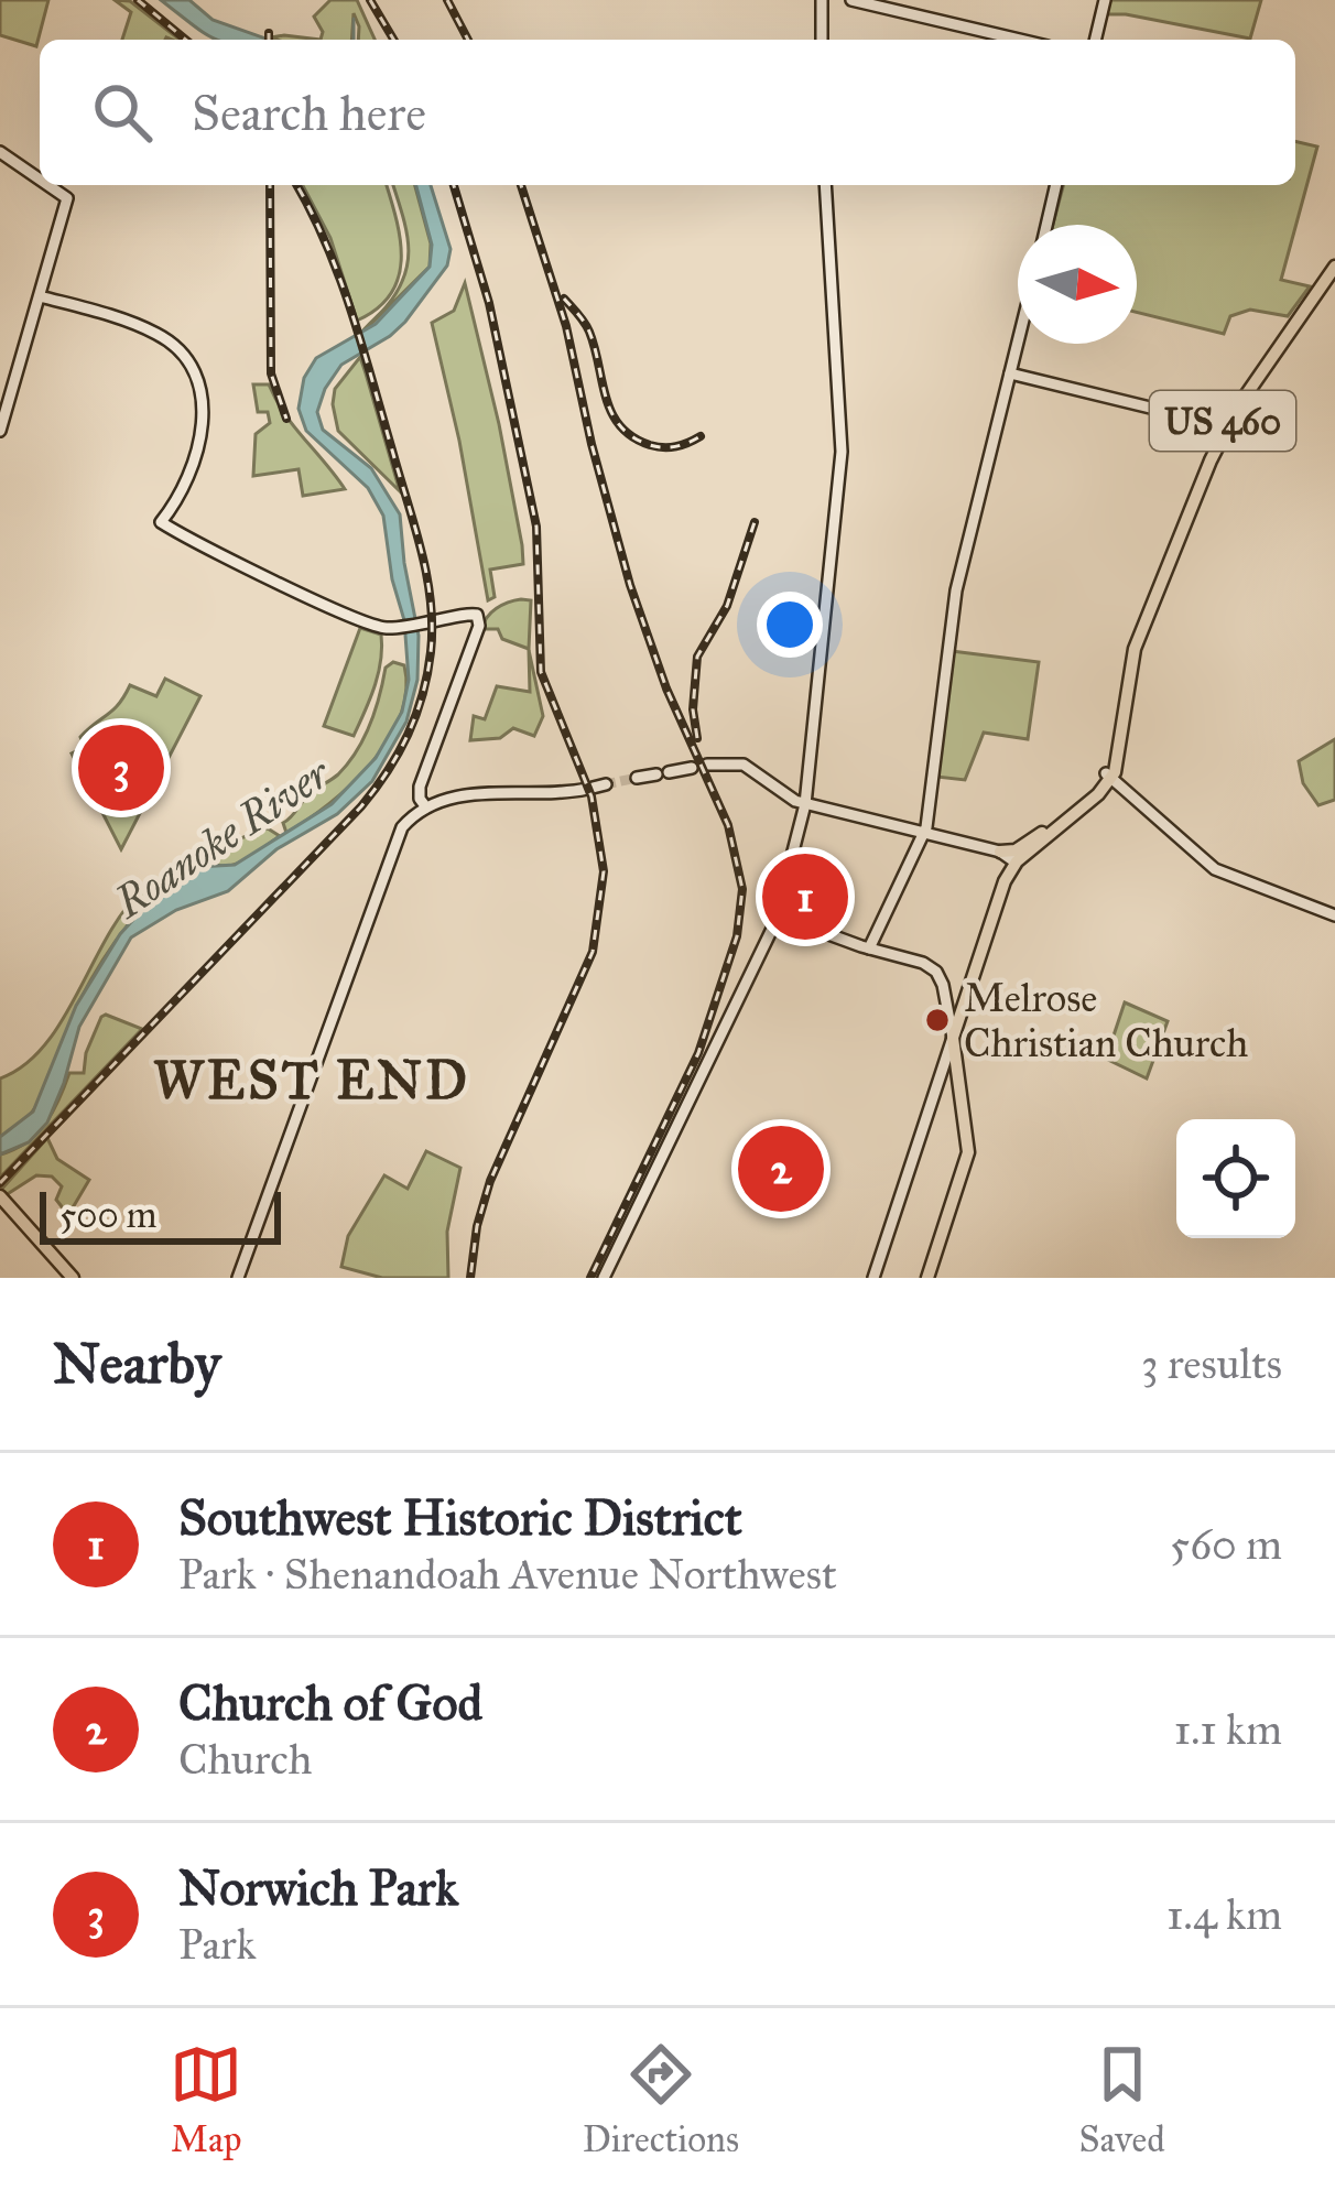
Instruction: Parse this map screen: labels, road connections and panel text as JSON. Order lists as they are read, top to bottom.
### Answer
{
  "streets": {
    "main road": ["US 460"]
  },
  "districts": ["WEST END"],
  "water": ["Roanoke River"],
  "places": ["Melrose Christian Church"],
  "scale_bar": "500 m",
  "north": "right",
  "page": {
    "search": "Search here",
    "pins": ["3", "1", "2"],
    "scale": "500 m",
    "heading": ["Nearby", "3 results"],
    "list": [
      {
        "mark": "1",
        "name": "Southwest Historic District",
        "note": "Park · Shenandoah Avenue Northwest",
        "value": "560 m"
      },
      {
        "mark": "2",
        "name": "Church of God",
        "note": "Church",
        "value": "1.1 km"
      },
      {
        "mark": "3",
        "name": "Norwich Park",
        "note": "Park",
        "value": "1.4 km"
      }
    ],
    "nav": ["Map", "Directions", "Saved"]
  }
}
